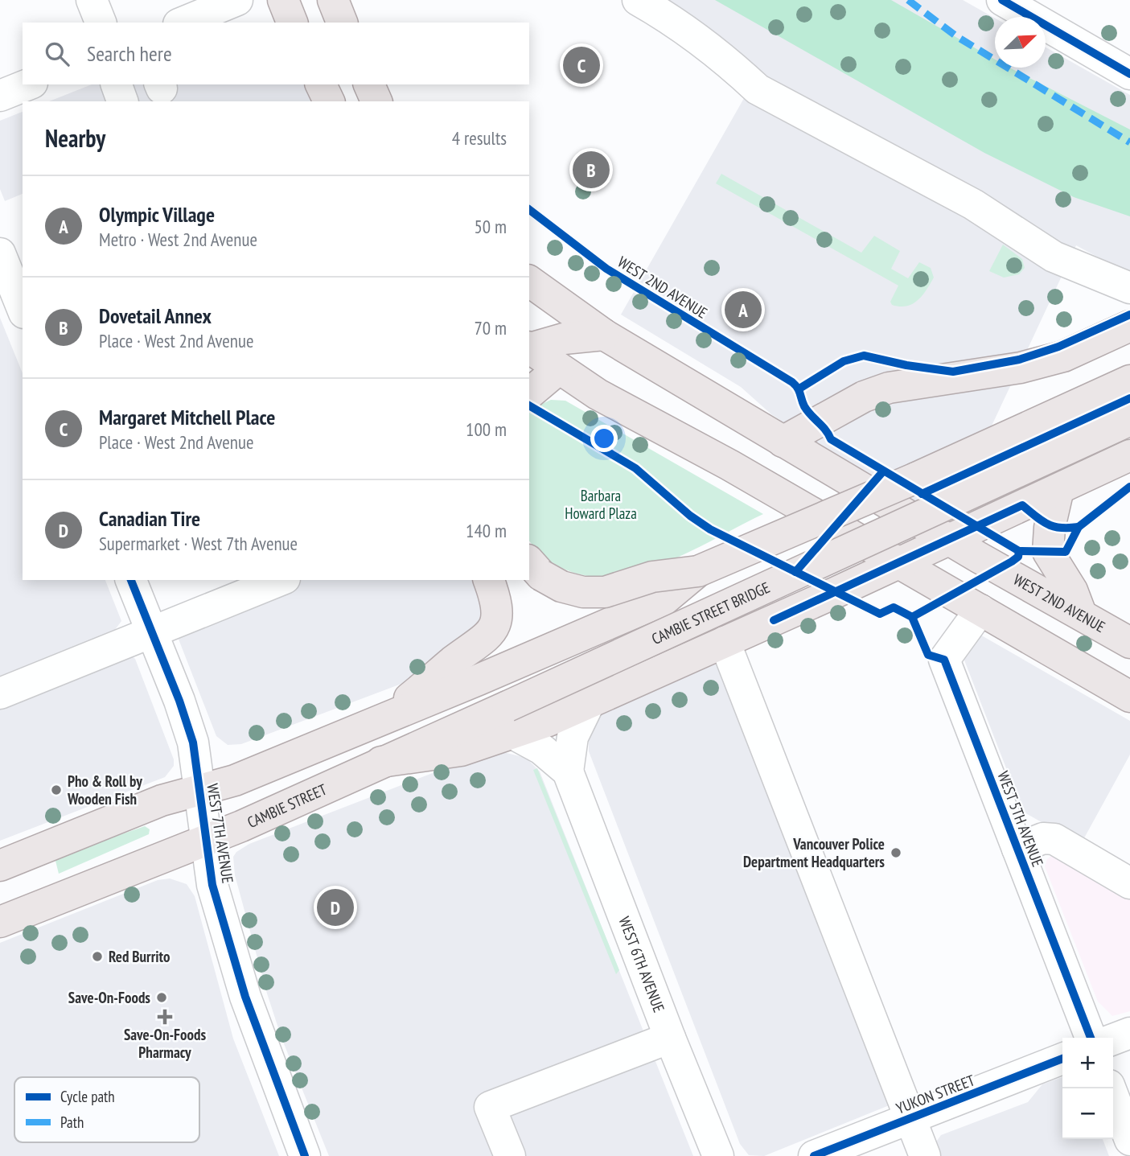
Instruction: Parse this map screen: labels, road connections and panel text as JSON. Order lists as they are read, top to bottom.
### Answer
{
  "streets": {
    "main road": ["WEST 2ND AVENUE", "CAMBIE STREET BRIDGE", "CAMBIE STREET"],
    "street": [
      "WEST 5TH AVENUE",
      "WEST 7TH AVENUE",
      "WEST 6TH AVENUE",
      "YUKON STREET"
    ]
  },
  "crossings": [
    ["CAMBIE STREET BRIDGE", "CAMBIE STREET"],
    ["CAMBIE STREET BRIDGE", "WEST 6TH AVENUE"],
    ["CAMBIE STREET", "WEST 7TH AVENUE"],
    ["CAMBIE STREET", "WEST 6TH AVENUE"]
  ],
  "parks": ["Barbara Howard Plaza"],
  "places": {
    "other": [
      "Pho & Roll by Wooden Fish",
      "Vancouver Police Department Headquarters",
      "Red Burrito",
      "Save-On-Foods"
    ],
    "health": ["Save-On-Foods Pharmacy"]
  },
  "legend": ["Cycle path", "Path"],
  "north": "top right",
  "page": {
    "search": "Search here",
    "pins": [
      "C",
      "B",
      "A",
      "D"
    ],
    "heading": ["Nearby", "4 results"],
    "list": [
      {
        "mark": "A",
        "name": "Olympic Village",
        "note": "Metro · West 2nd Avenue",
        "value": "50 m"
      },
      {
        "mark": "B",
        "name": "Dovetail Annex",
        "note": "Place · West 2nd Avenue",
        "value": "70 m"
      },
      {
        "mark": "C",
        "name": "Margaret Mitchell Place",
        "note": "Place · West 2nd Avenue",
        "value": "100 m"
      },
      {
        "mark": "D",
        "name": "Canadian Tire",
        "note": "Supermarket · West 7th Avenue",
        "value": "140 m"
      }
    ],
    "map_buttons": ["+", "−"]
  }
}
